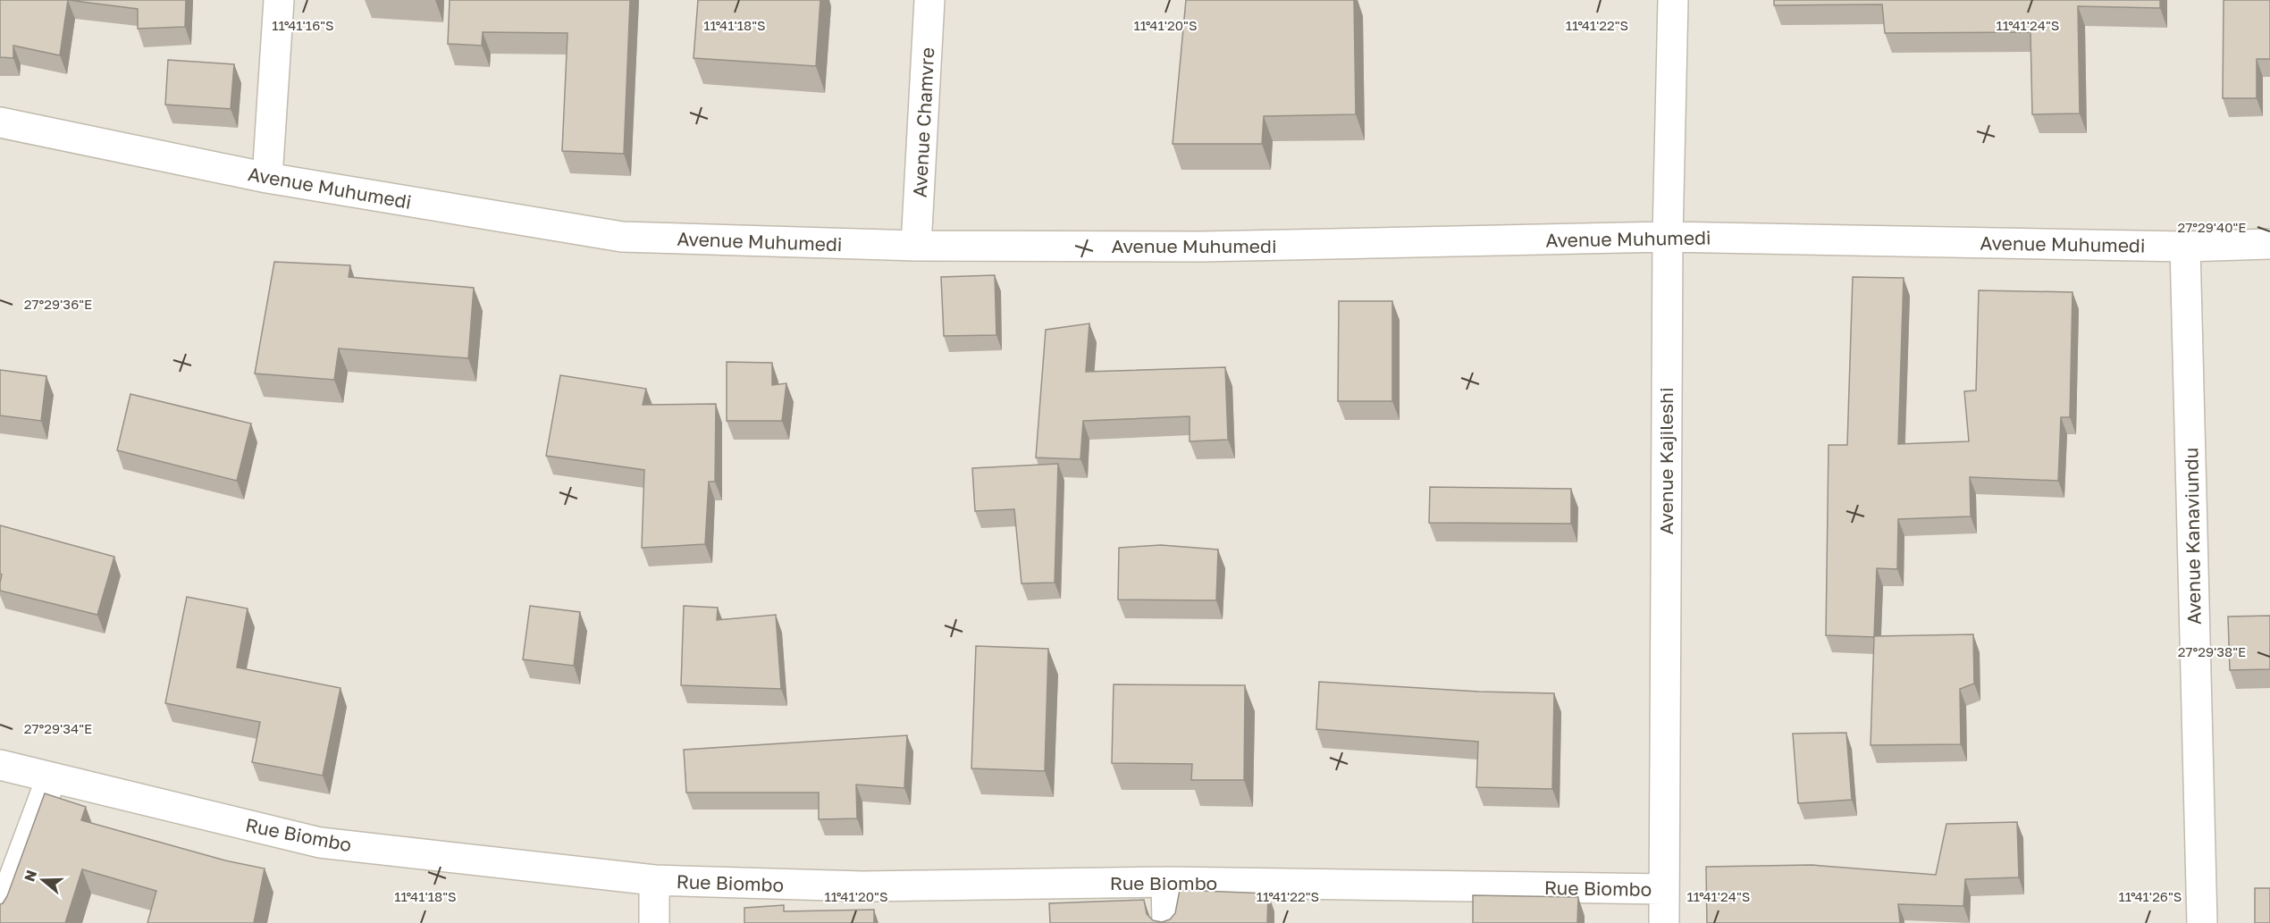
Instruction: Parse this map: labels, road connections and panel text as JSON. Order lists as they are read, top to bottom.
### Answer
{
  "streets": {
    "street": [
      "Avenue Chamvre",
      "Avenue Muhumedi",
      "Avenue Kajileshi",
      "Avenue Kanaviundu",
      "Rue Biombo"
    ]
  },
  "crossings": [
    ["Avenue Chamvre", "Avenue Muhumedi"],
    ["Avenue Muhumedi", "Avenue Kajileshi"],
    ["Avenue Muhumedi", "Avenue Kanaviundu"],
    ["Avenue Kajileshi", "Rue Biombo"]
  ],
  "north": "left",
  "coordinates": [
    "11°41'16\"S",
    "11°41'18\"S",
    "11°41'20\"S",
    "11°41'22\"S",
    "11°41'24\"S",
    "27°29'40\"E",
    "27°29'36\"E",
    "27°29'38\"E",
    "27°29'34\"E",
    "11°41'26\"S"
  ]
}
